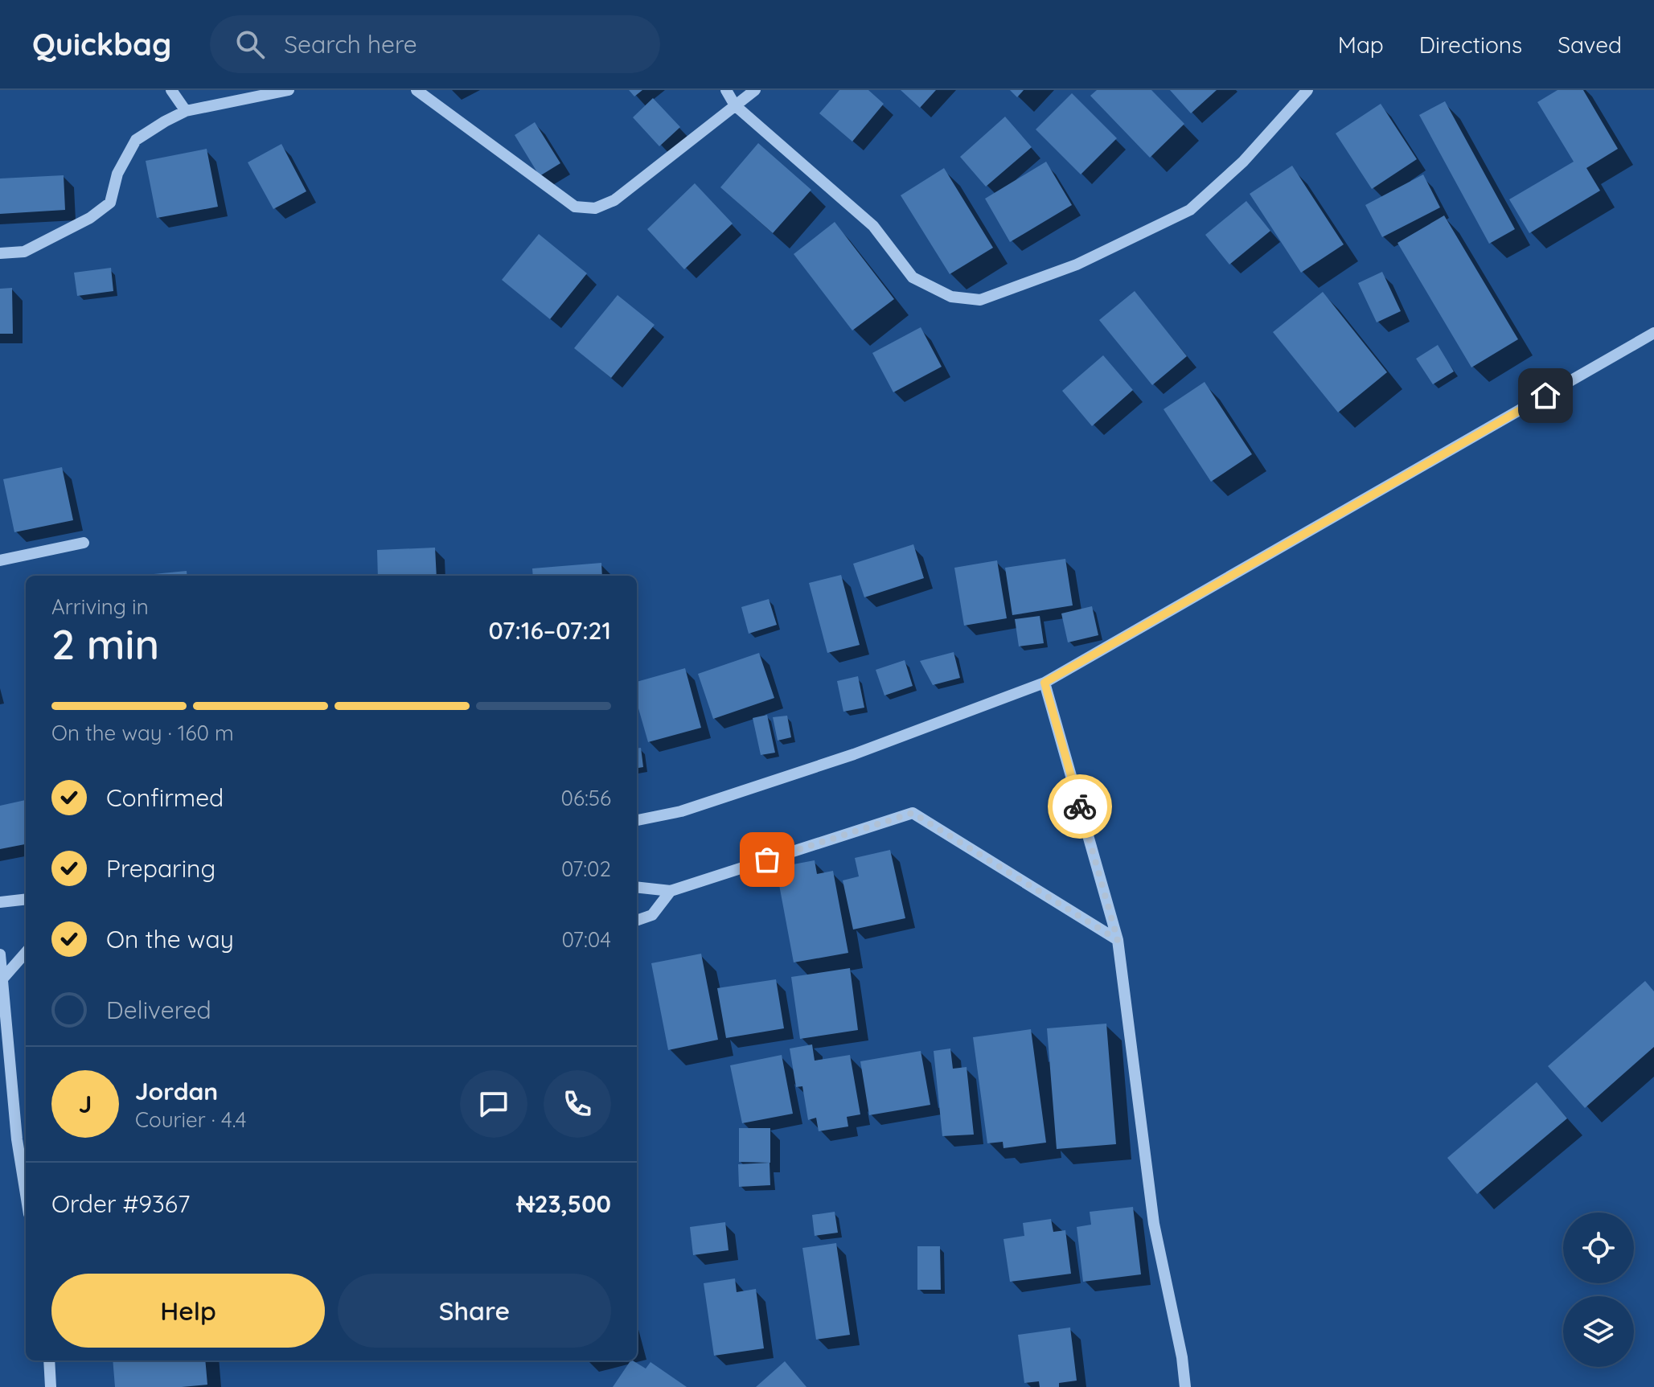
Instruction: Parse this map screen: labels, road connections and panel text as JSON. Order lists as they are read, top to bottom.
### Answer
{
  "page": {
    "header": "Quickbag",
    "search": "Search here",
    "nav": ["Map", "Directions", "Saved"],
    "heading": ["2 min", "Arriving in", "07:16–07:21"],
    "panel": [
      "Jordan",
      "Courier · 4.4",
      "Order #9367",
      "₦23,500"
    ],
    "bar": "On the way · 160 m",
    "list": [
      ["Confirmed", "06:56"],
      ["Preparing", "07:02"],
      ["On the way", "07:04"],
      "Delivered"
    ],
    "round": "J",
    "buttons": ["Help", "Share"]
  }
}
